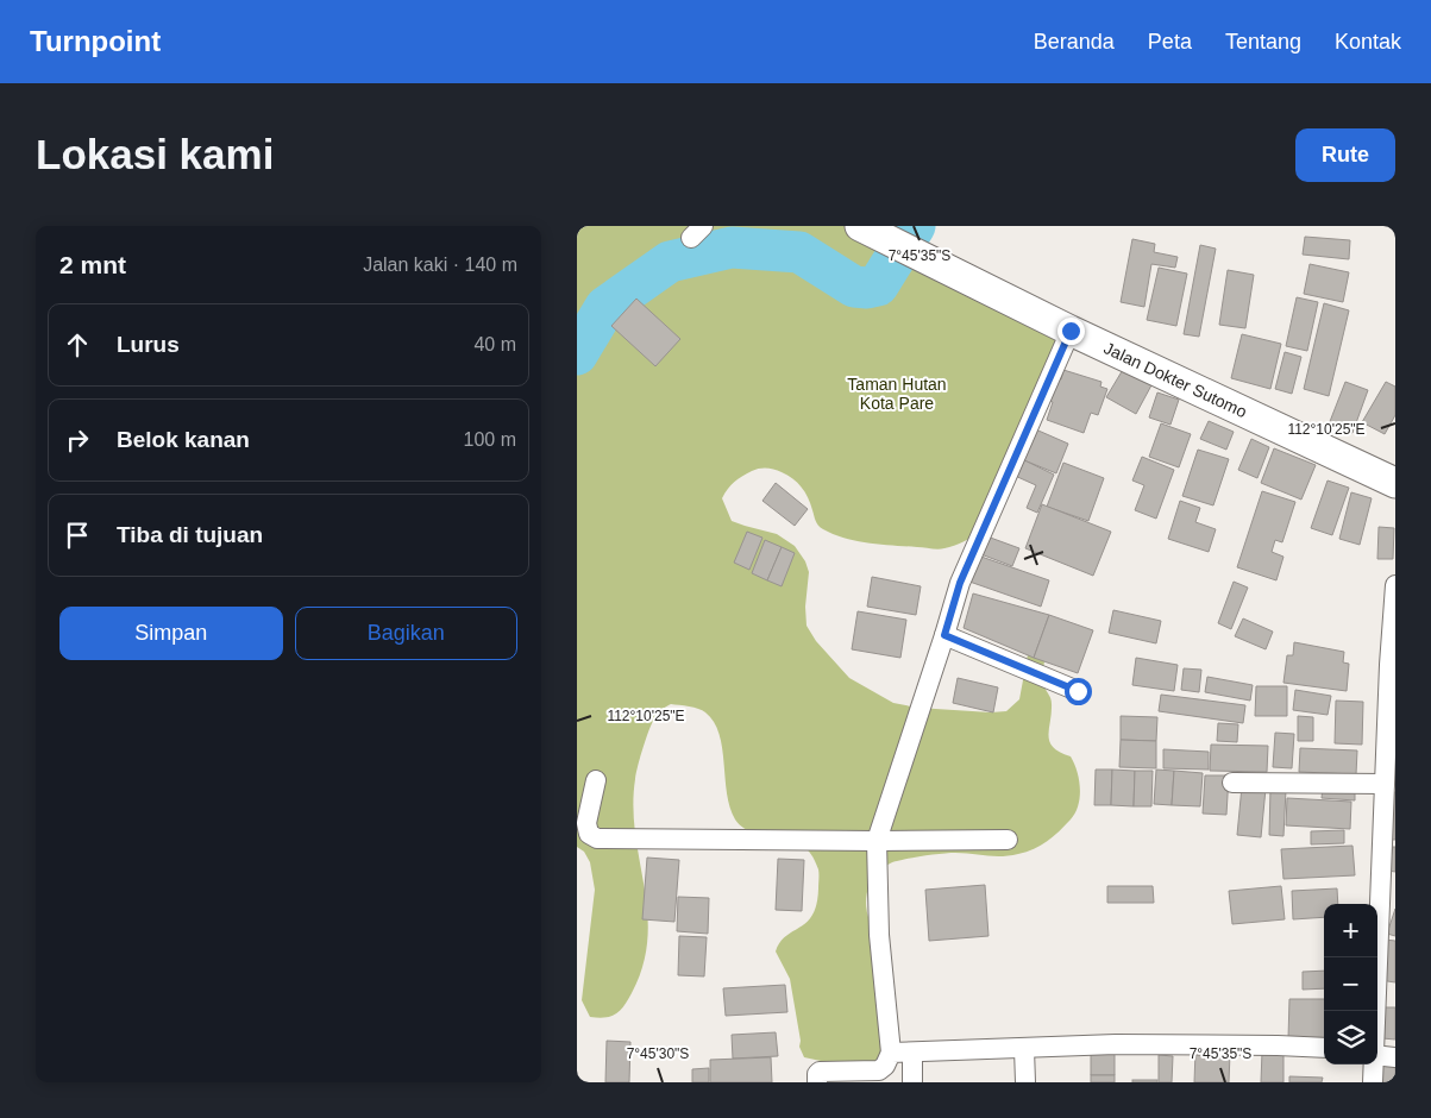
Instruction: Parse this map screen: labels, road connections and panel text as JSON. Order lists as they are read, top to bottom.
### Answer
{
  "streets": {
    "main road": ["Jalan Dokter Sutomo"]
  },
  "parks": ["Taman Hutan Kota Pare"],
  "page": {
    "header": "Turnpoint",
    "nav": [
      "Beranda",
      "Peta",
      "Tentang",
      "Kontak"
    ],
    "buttons": [
      "Rute",
      ["Simpan", "Bagikan"]
    ],
    "title": "Lokasi kami",
    "heading": ["2 mnt", "Jalan kaki · 140 m"],
    "list": [
      ["Lurus", "40 m"],
      ["Belok kanan", "100 m"],
      "Tiba di tujuan"
    ],
    "map_buttons": ["+", "−"]
  },
  "coordinates": ["7°45'35\"S", "112°10'25\"E", "7°45'30\"S"]
}
